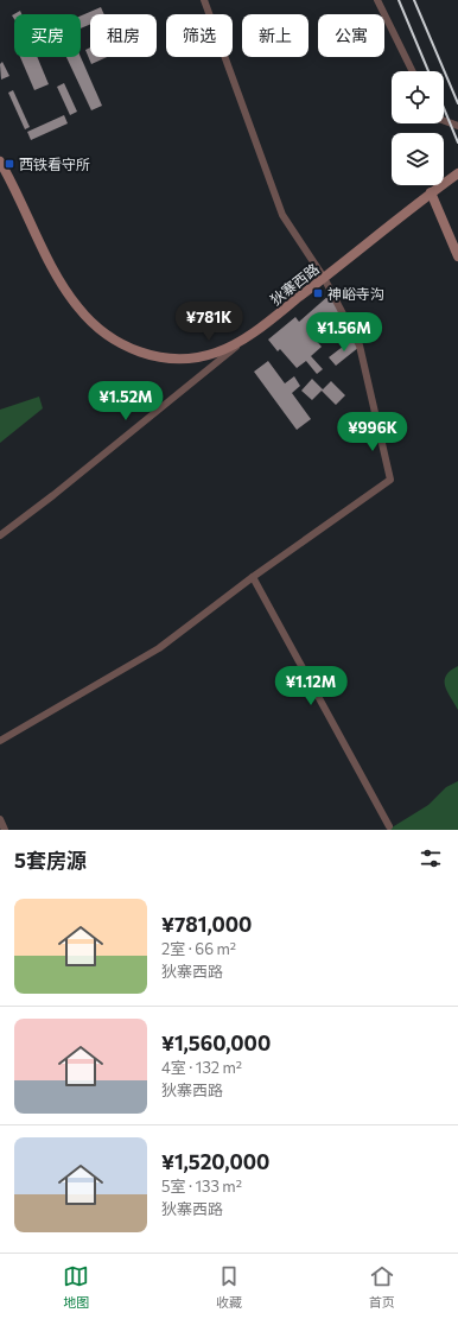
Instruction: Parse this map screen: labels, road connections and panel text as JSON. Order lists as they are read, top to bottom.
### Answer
{
  "streets": {
    "main road": ["狄寨西路"]
  },
  "places": {
    "transit": ["西铁看守所", "神峪寺沟"]
  },
  "page": {
    "chip": [
      "买房",
      "租房",
      "筛选",
      "新上",
      "公寓"
    ],
    "price": [
      "¥781K",
      "¥1.56M",
      "¥1.52M",
      "¥996K",
      "¥1.12M"
    ],
    "heading": "5套房源",
    "list": [
      {
        "name": "¥781,000",
        "note": "2室 · 66 m² · 狄寨西路"
      },
      {
        "name": "¥1,560,000",
        "note": "4室 · 132 m² · 狄寨西路"
      },
      {
        "name": "¥1,520,000",
        "note": "5室 · 133 m² · 狄寨西路"
      }
    ],
    "tabs": ["地图", "收藏", "首页"]
  }
}
